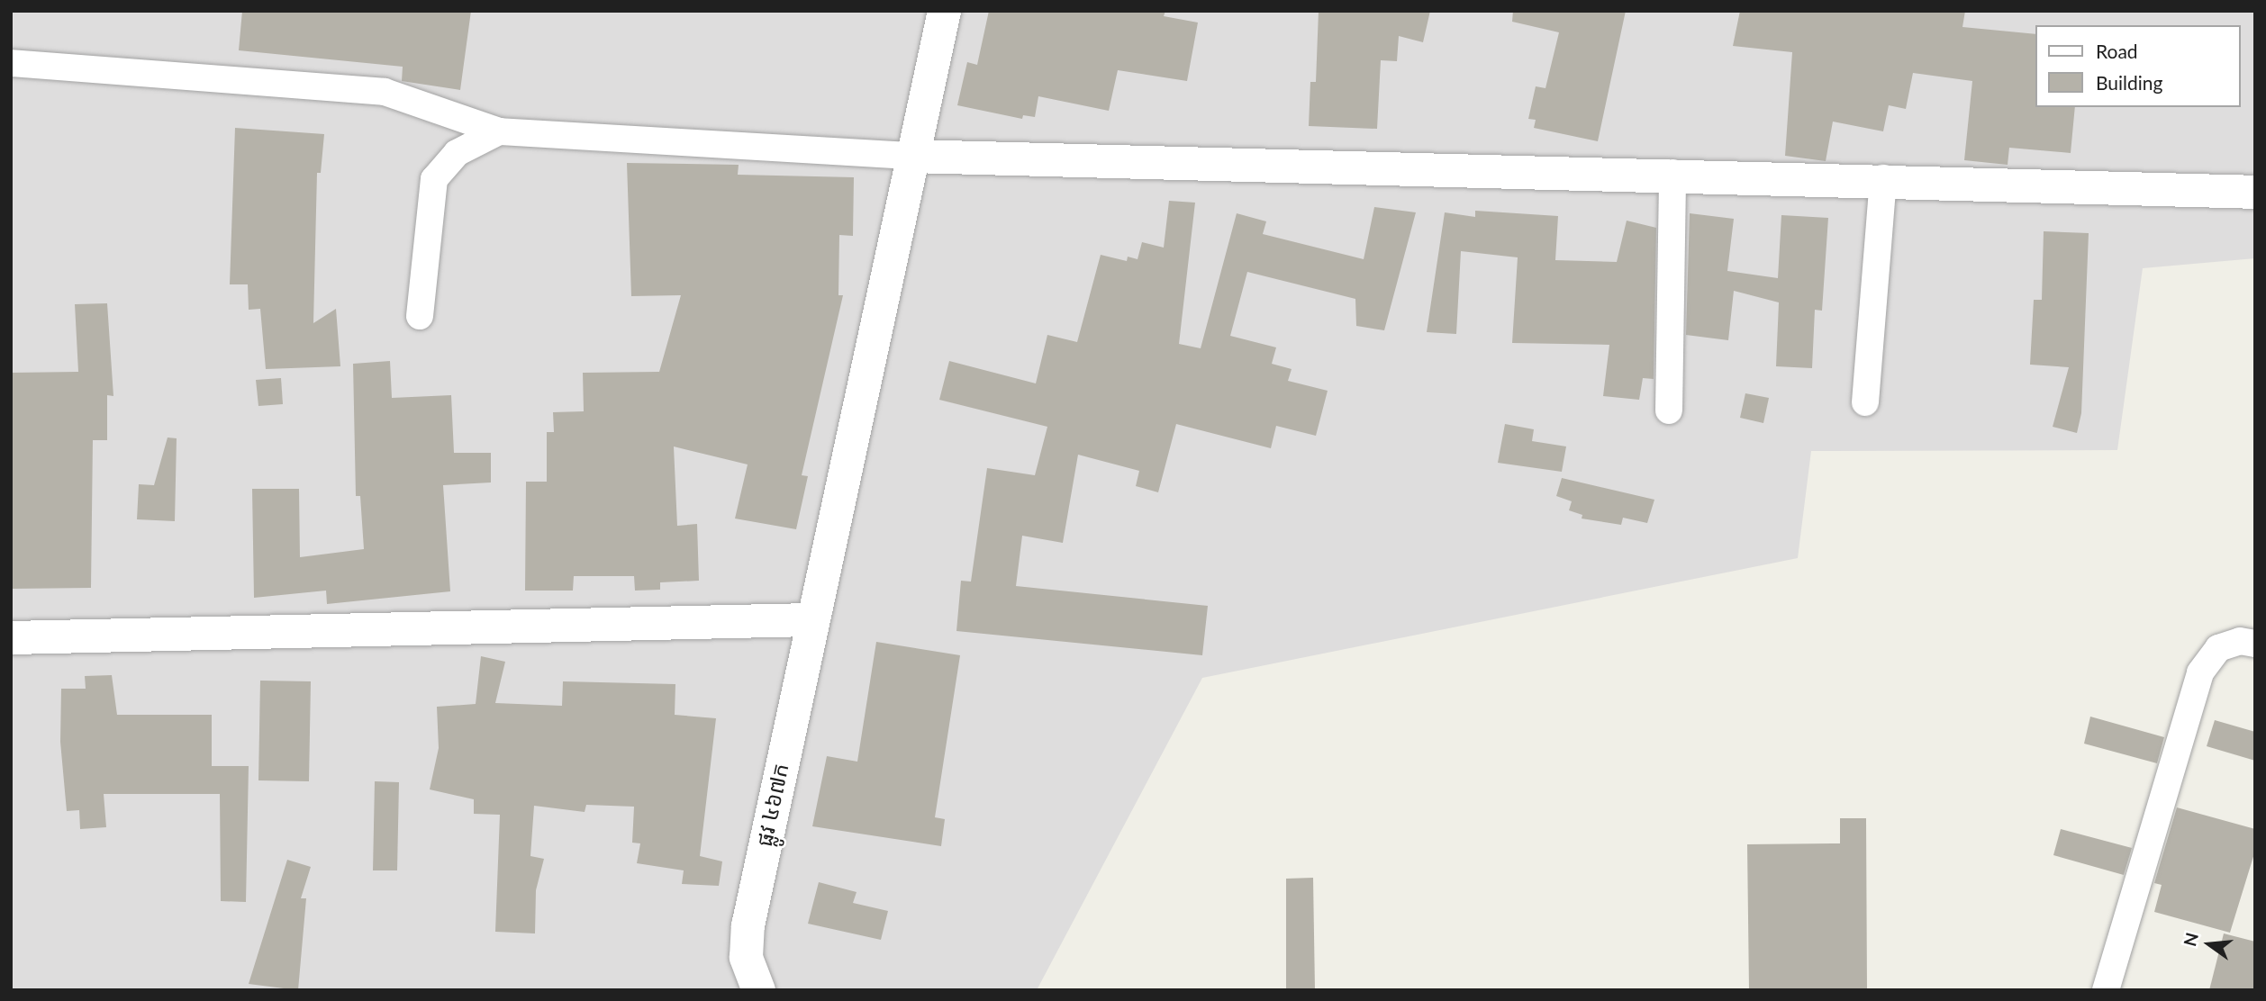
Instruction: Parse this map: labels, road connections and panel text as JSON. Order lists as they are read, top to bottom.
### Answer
{
  "streets": {
    "street": ["ផ្លូវ ៤៦៧ក"]
  },
  "legend": ["Road", "Building"],
  "north": "left"
}
